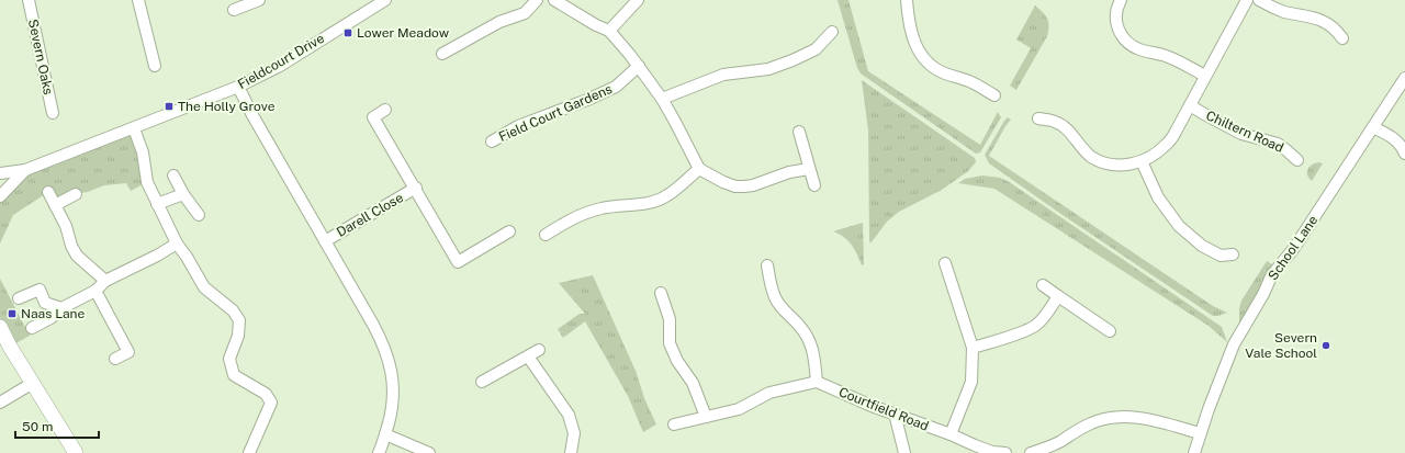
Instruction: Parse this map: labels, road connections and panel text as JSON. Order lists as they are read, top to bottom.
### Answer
{
  "streets": {
    "street": [
      "Severn Oaks",
      "Fieldcourt Drive",
      "Field Court Gardens",
      "Chiltern Road",
      "Darell Close",
      "School Lane",
      "Courtfield Road"
    ]
  },
  "places": {
    "transit": ["Lower Meadow", "The Holly Grove", "Naas Lane"],
    "other": ["Severn Vale School"]
  },
  "scale_bar": "50 m"
}
